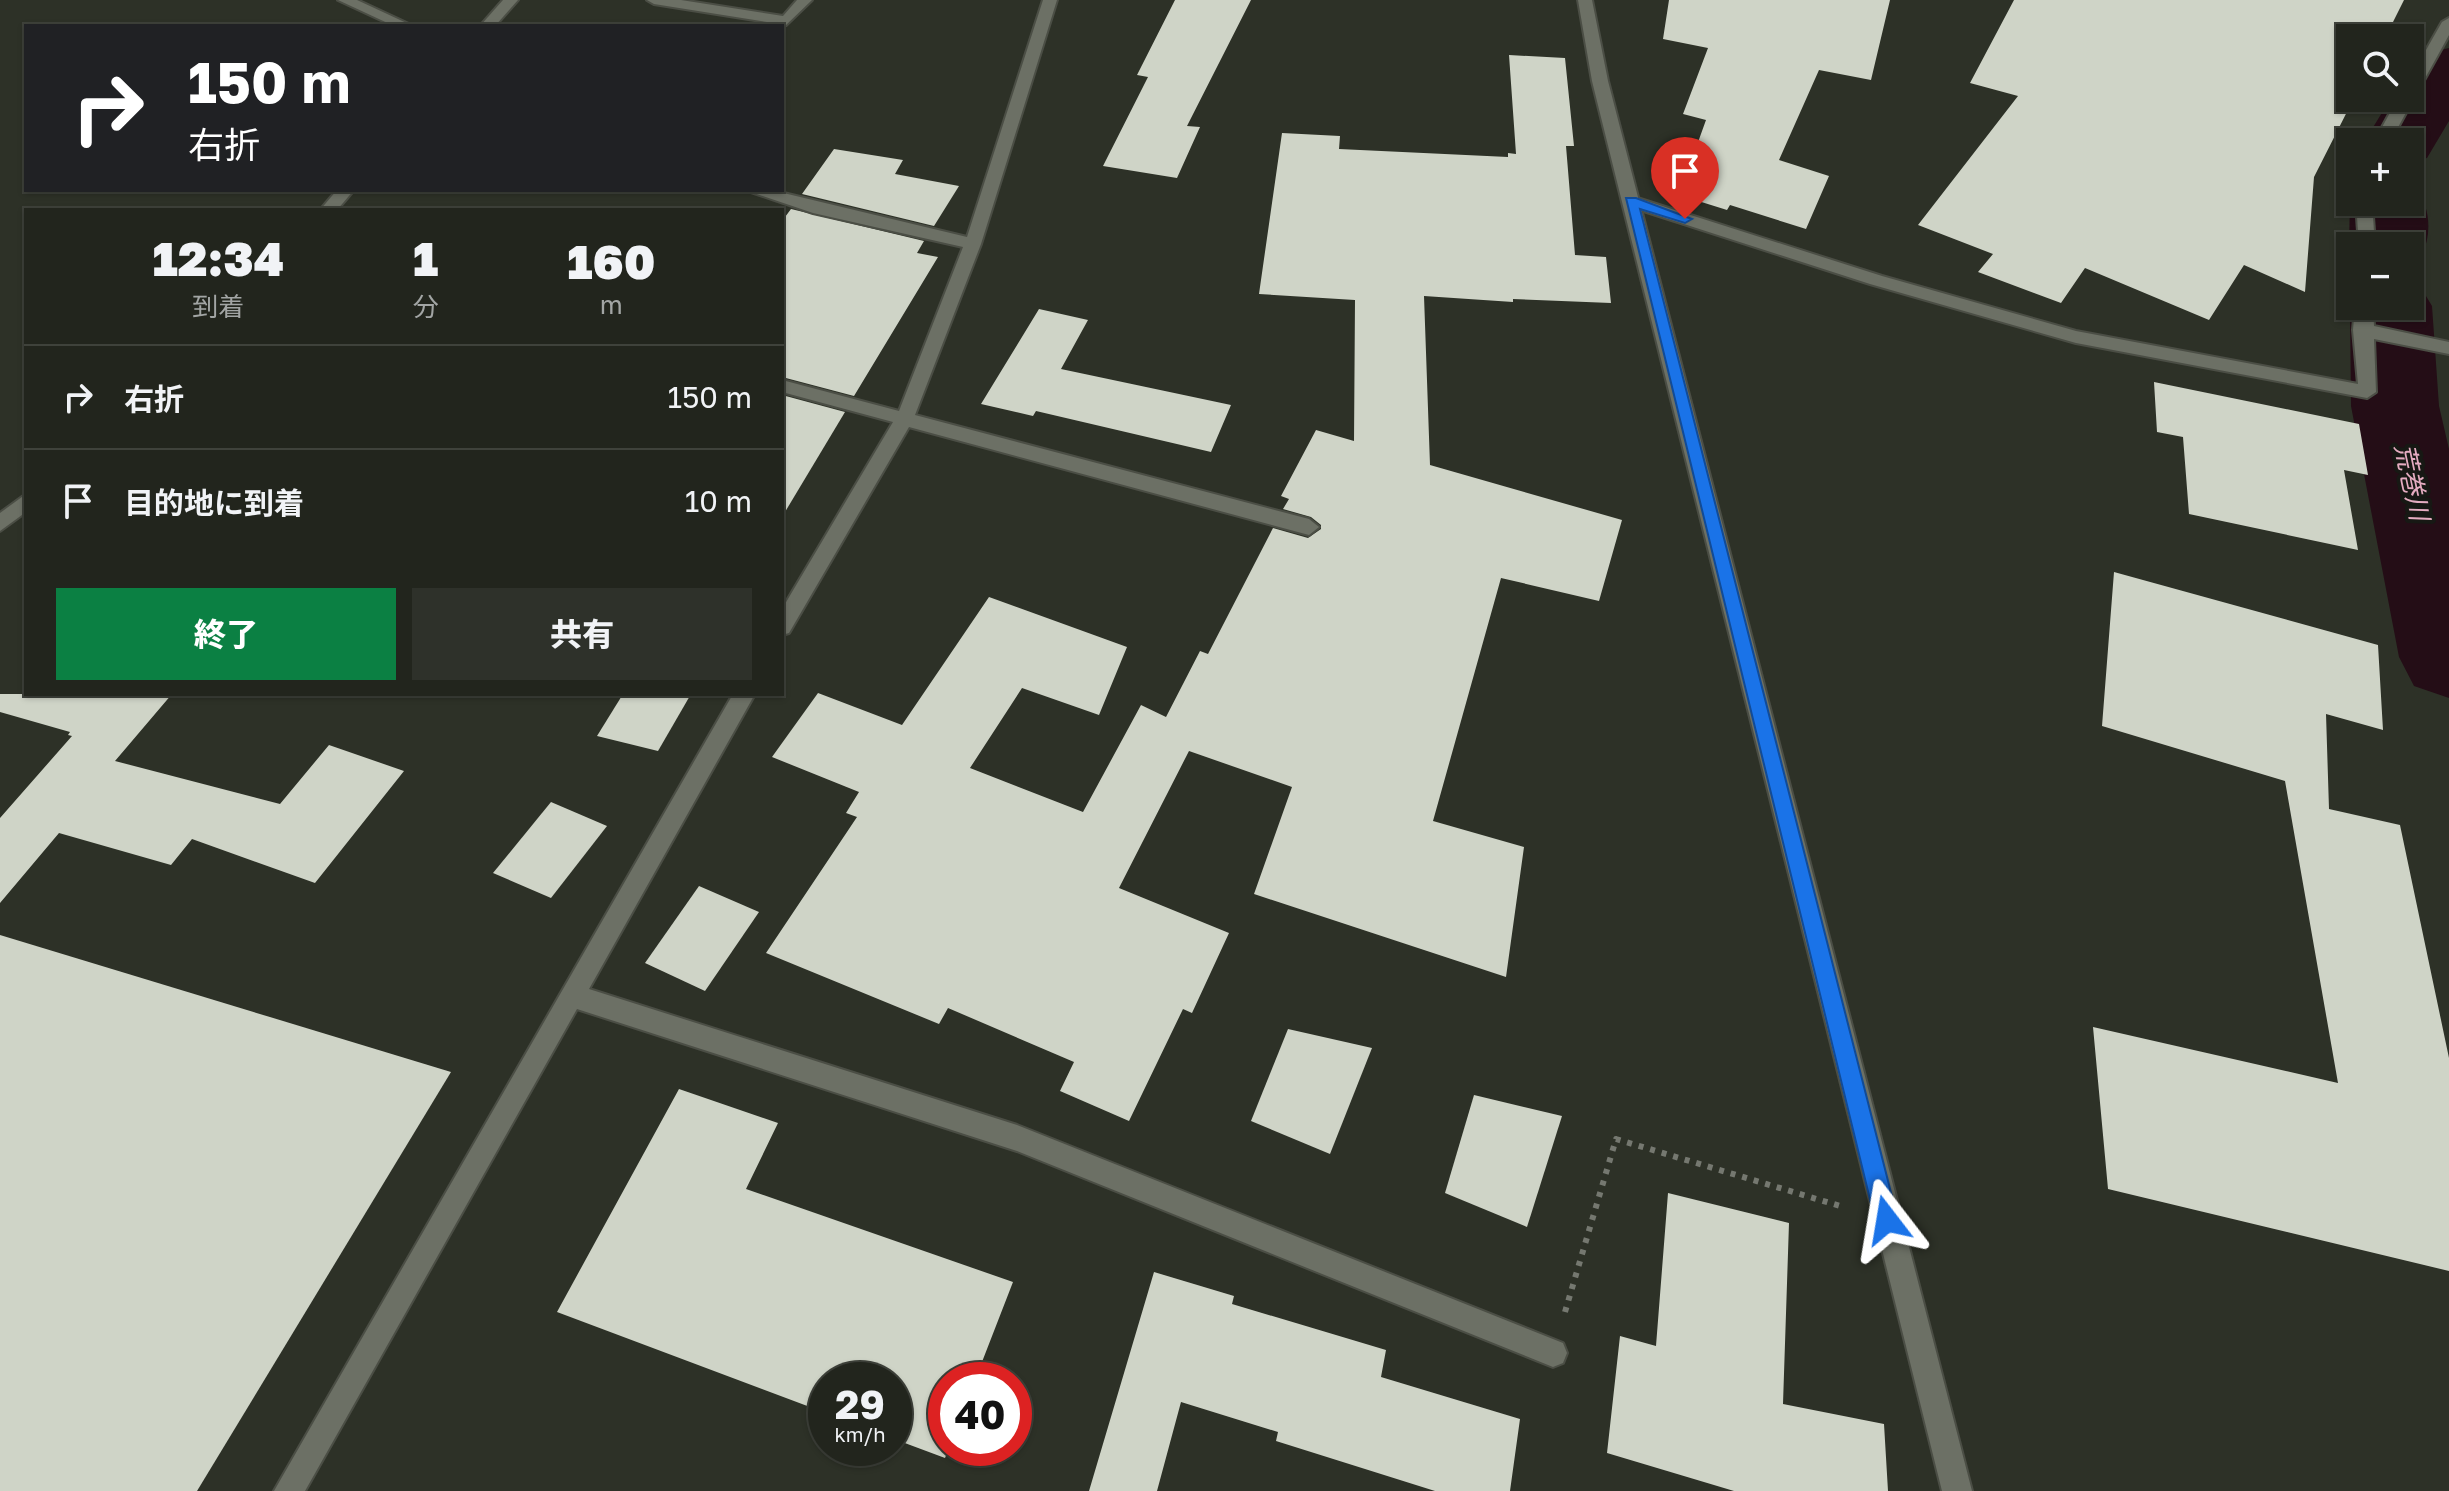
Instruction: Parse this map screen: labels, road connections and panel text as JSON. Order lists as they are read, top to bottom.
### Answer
{
  "water": ["荒巻川"],
  "page": {
    "map_buttons": ["+", "−"],
    "turn": ["150 m", "右折"],
    "eta": [
      "12:34",
      "到着",
      "1",
      "分",
      "160",
      "m"
    ],
    "list": [
      {
        "name": "右折",
        "value": "150 m"
      },
      {
        "name": "目的地に到着",
        "value": "10 m"
      }
    ],
    "buttons": ["終了", "共有"],
    "speed": "29 km/h",
    "limit": "40"
  }
}
